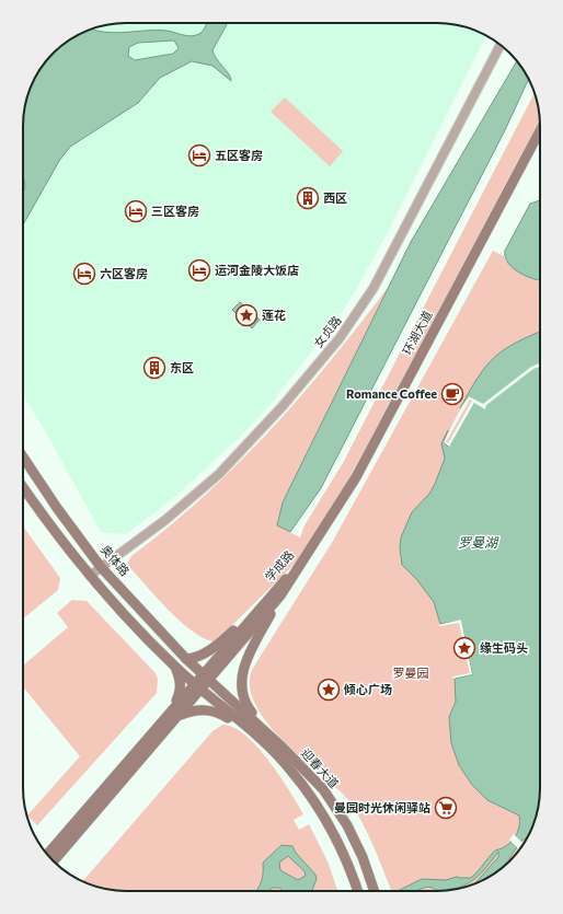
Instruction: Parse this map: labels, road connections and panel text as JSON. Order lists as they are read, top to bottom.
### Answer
{
  "streets": {
    "main road": [
      "环湖大道",
      "奥体路",
      "学成路",
      "迎春大道"
    ],
    "street": ["女贞路"]
  },
  "crossings": [
    ["女贞路", "奥体路"],
    ["环湖大道", "学成路"],
    ["奥体路", "学成路"],
    ["奥体路", "迎春大道"],
    ["学成路", "迎春大道"]
  ],
  "water": ["罗曼湖"],
  "parks": ["罗曼园"],
  "places": {
    "hotel": [
      "五区客房",
      "三区客房",
      "运河金陵大饭店",
      "六区客房"
    ],
    "building": ["西区", "东区"],
    "place": ["莲花", "缘生码头", "倾心广场"],
    "cafe": ["Romance Coffee"],
    "supermarket": ["曼园时光休闲驿站"]
  }
}
